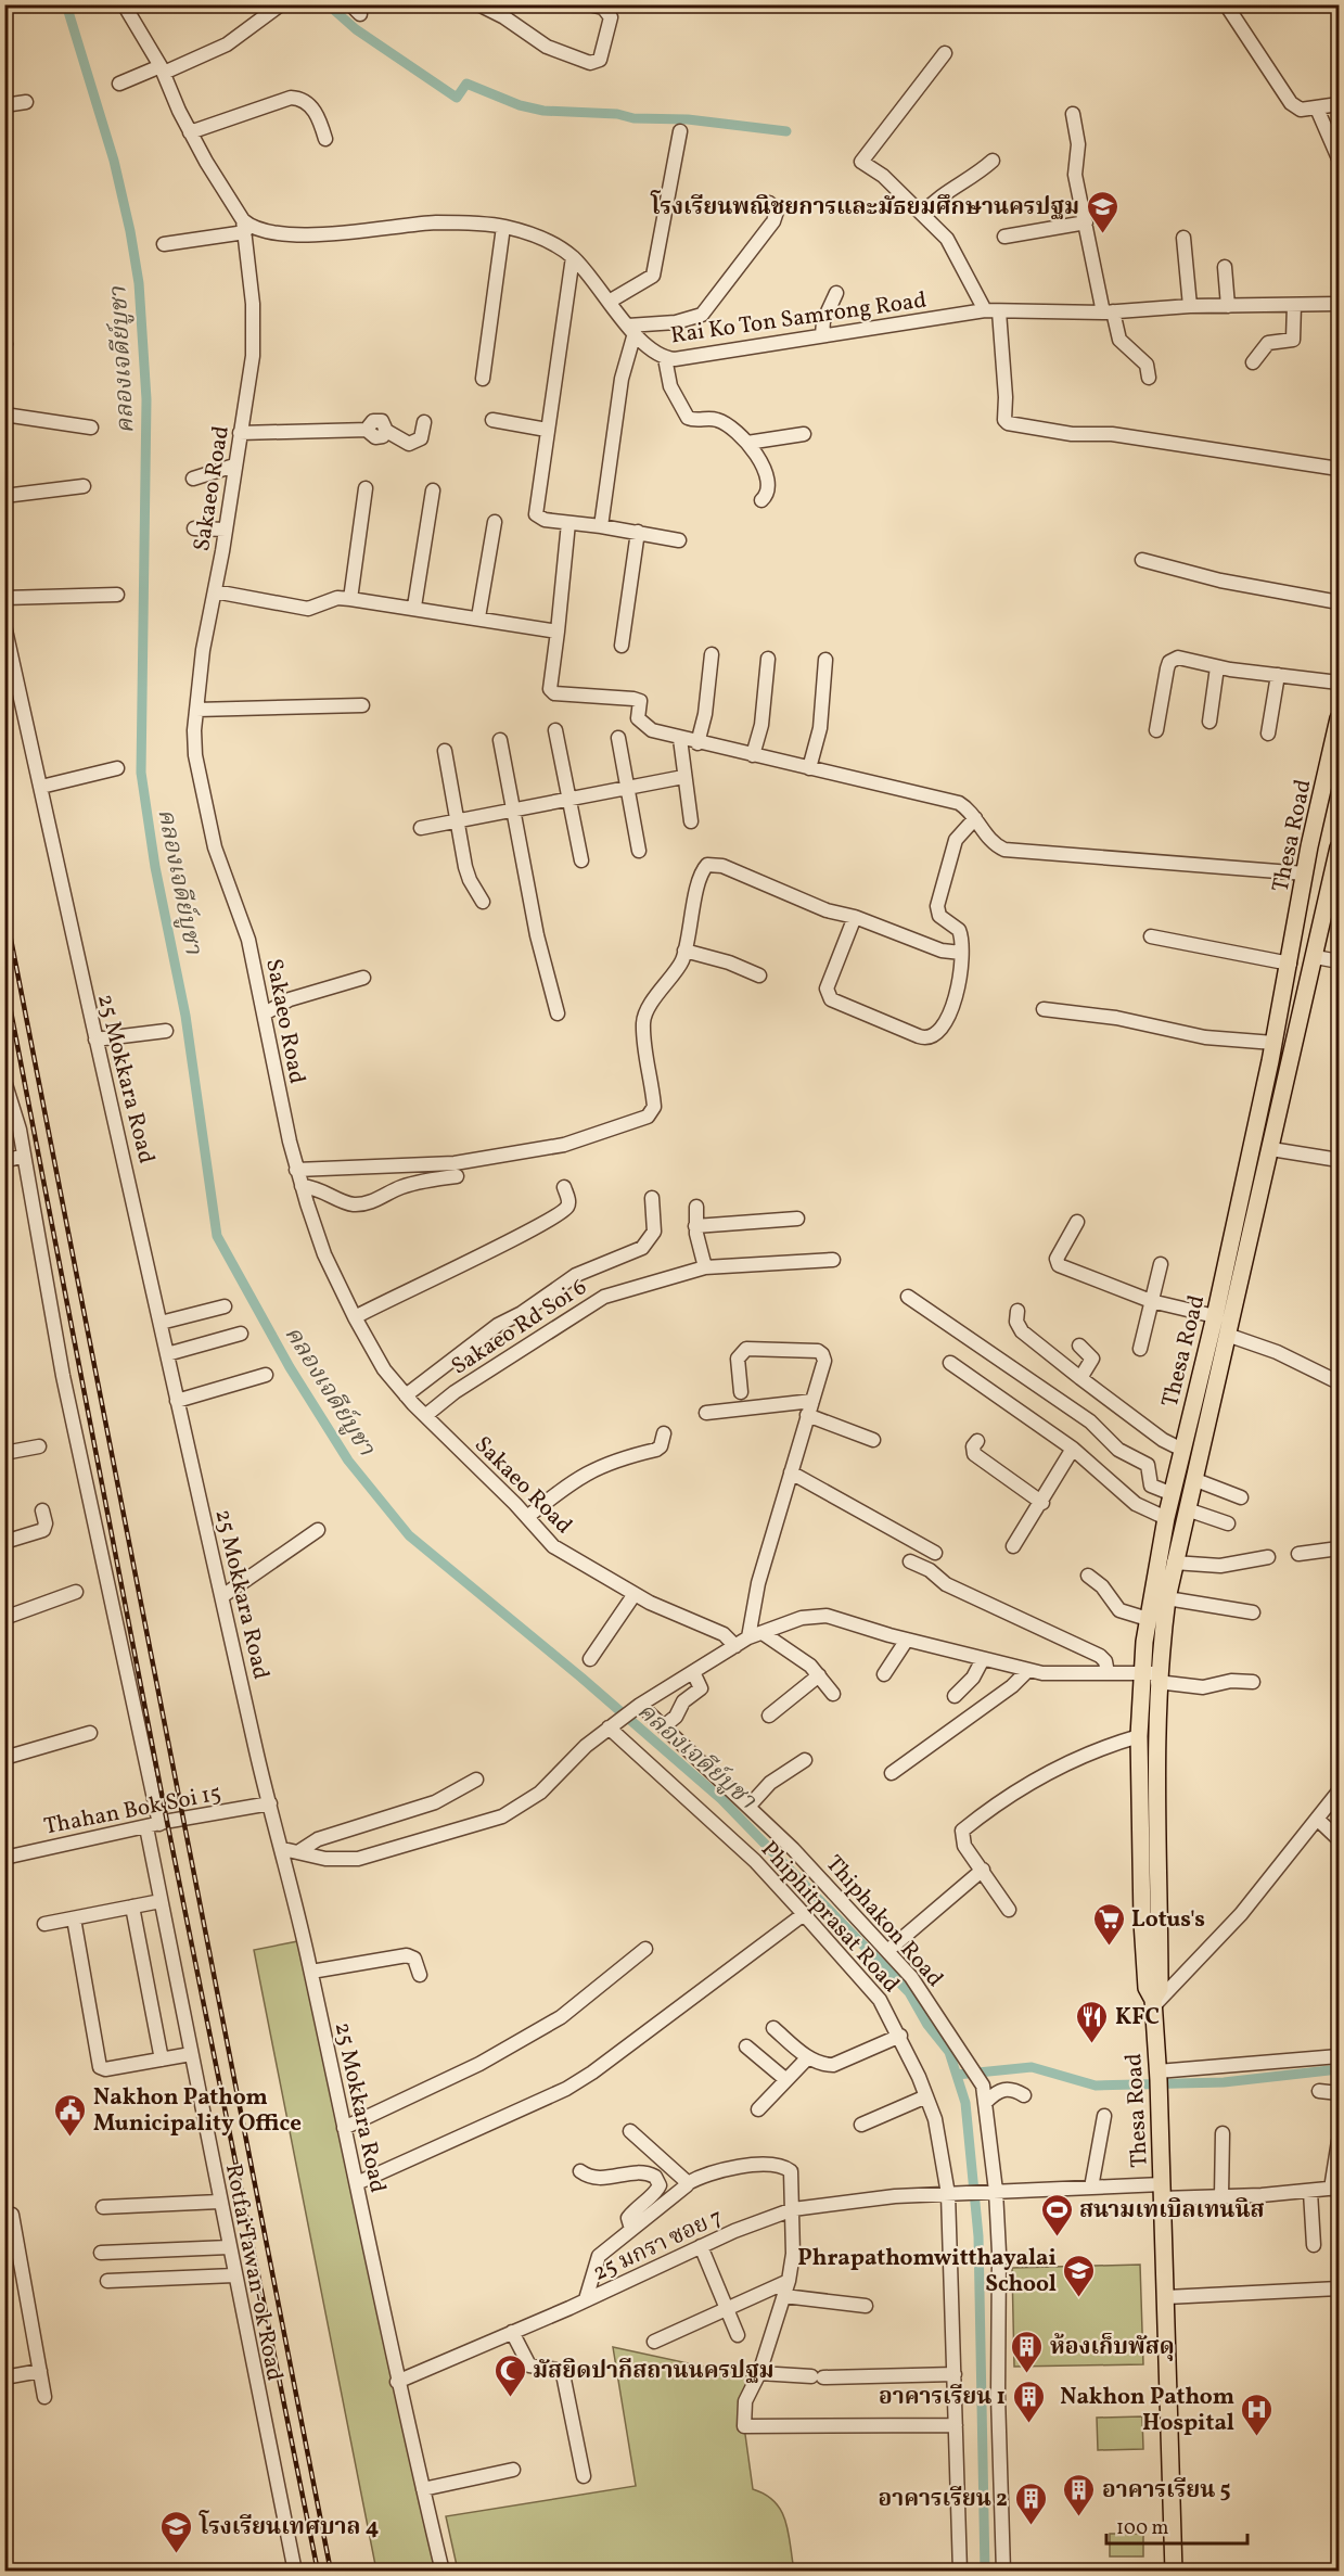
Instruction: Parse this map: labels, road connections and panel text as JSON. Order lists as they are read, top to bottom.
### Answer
{
  "streets": {
    "main road": ["Thesa Road"],
    "street": [
      "Rai Ko Ton Samrong Road",
      "Sakaeo Road",
      "25 Mokkara Road",
      "Sakaeo Rd Soi 6",
      "Thahan Bok Soi 15",
      "Phiphitprasat Road",
      "Thiphakon Road",
      "25 มกรา ซอย 7",
      "Rotfai Tawan-ok Road"
    ]
  },
  "crossings": [
    ["Rai Ko Ton Samrong Road", "Sakaeo Road"],
    ["Sakaeo Road", "Sakaeo Rd Soi 6"],
    ["Thesa Road", "25 มกรา ซอย 7"],
    ["25 Mokkara Road", "Thahan Bok Soi 15"],
    ["25 Mokkara Road", "25 มกรา ซอย 7"],
    ["Thahan Bok Soi 15", "Rotfai Tawan-ok Road"],
    ["Phiphitprasat Road", "25 มกรา ซอย 7"],
    ["Thiphakon Road", "25 มกรา ซอย 7"]
  ],
  "water": ["คลองเจดีย์บูชา"],
  "places": {
    "school or university": ["โรงเรียนพณิชยการและมัธยมศึกษานครปฐม", "Phrapathomwitthayalai School", "โรงเรียนเทศบาล 4"],
    "supermarket": ["Lotus's"],
    "restaurant": ["KFC"],
    "public building": ["Nakhon Pathom Municipality Office"],
    "sports": ["สนามเทเบิลเทนนิส"],
    "building": [
      "ห้องเก็บพัสดุ",
      "อาคารเรียน 1",
      "อาคารเรียน 5",
      "อาคารเรียน 2"
    ],
    "mosque": ["มัสยิดปากีสถานนครปฐม"],
    "hospital": ["Nakhon Pathom Hospital"]
  },
  "scale_bar": "100 m"
}
